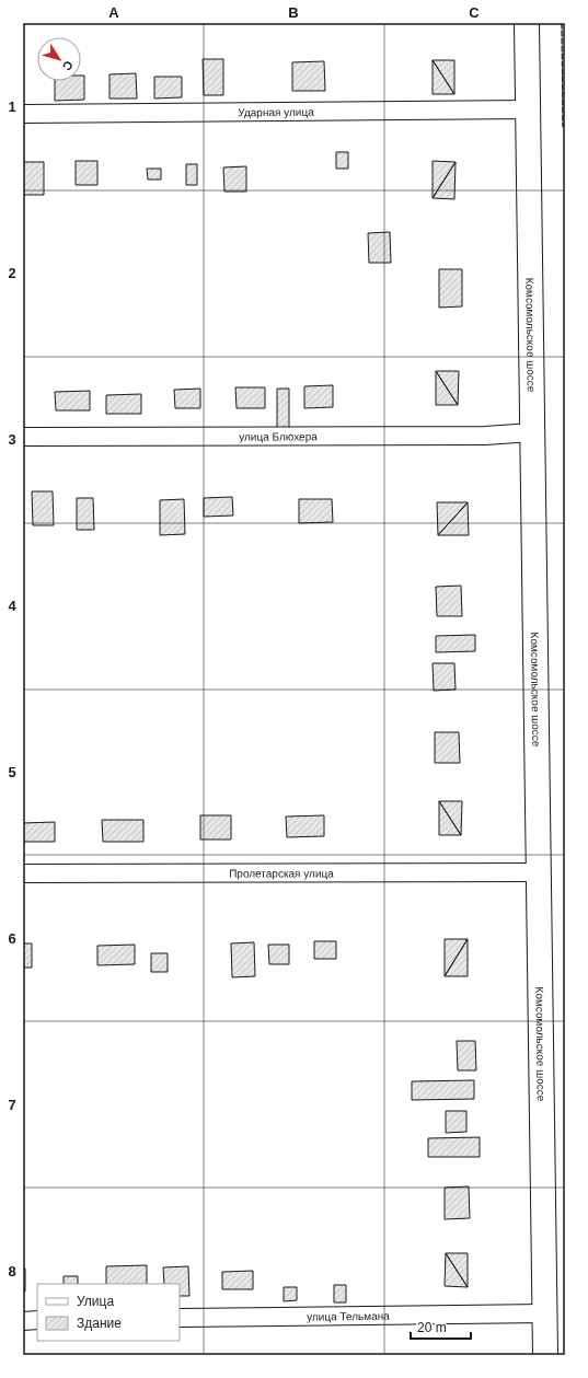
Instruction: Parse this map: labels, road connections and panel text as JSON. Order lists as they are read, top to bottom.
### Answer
{
  "streets": {
    "main road": ["Комсомольское шоссе"],
    "street": [
      "Ударная улица",
      "улица Блюхера",
      "Пролетарская улица",
      "улица Тельмана"
    ]
  },
  "crossings": [
    ["Ударная улица", "Комсомольское шоссе"],
    ["Комсомольское шоссе", "улица Блюхера"],
    ["Комсомольское шоссе", "Пролетарская улица"],
    ["Комсомольское шоссе", "улица Тельмана"]
  ],
  "legend": ["Улица", "Здание"],
  "scale_bar": "20 m",
  "north": "bottom right",
  "grid": {
    "columns": ["A", "B", "C"],
    "rows": [
      "1",
      "2",
      "3",
      "4",
      "5",
      "6",
      "7",
      "8"
    ]
  }
}
